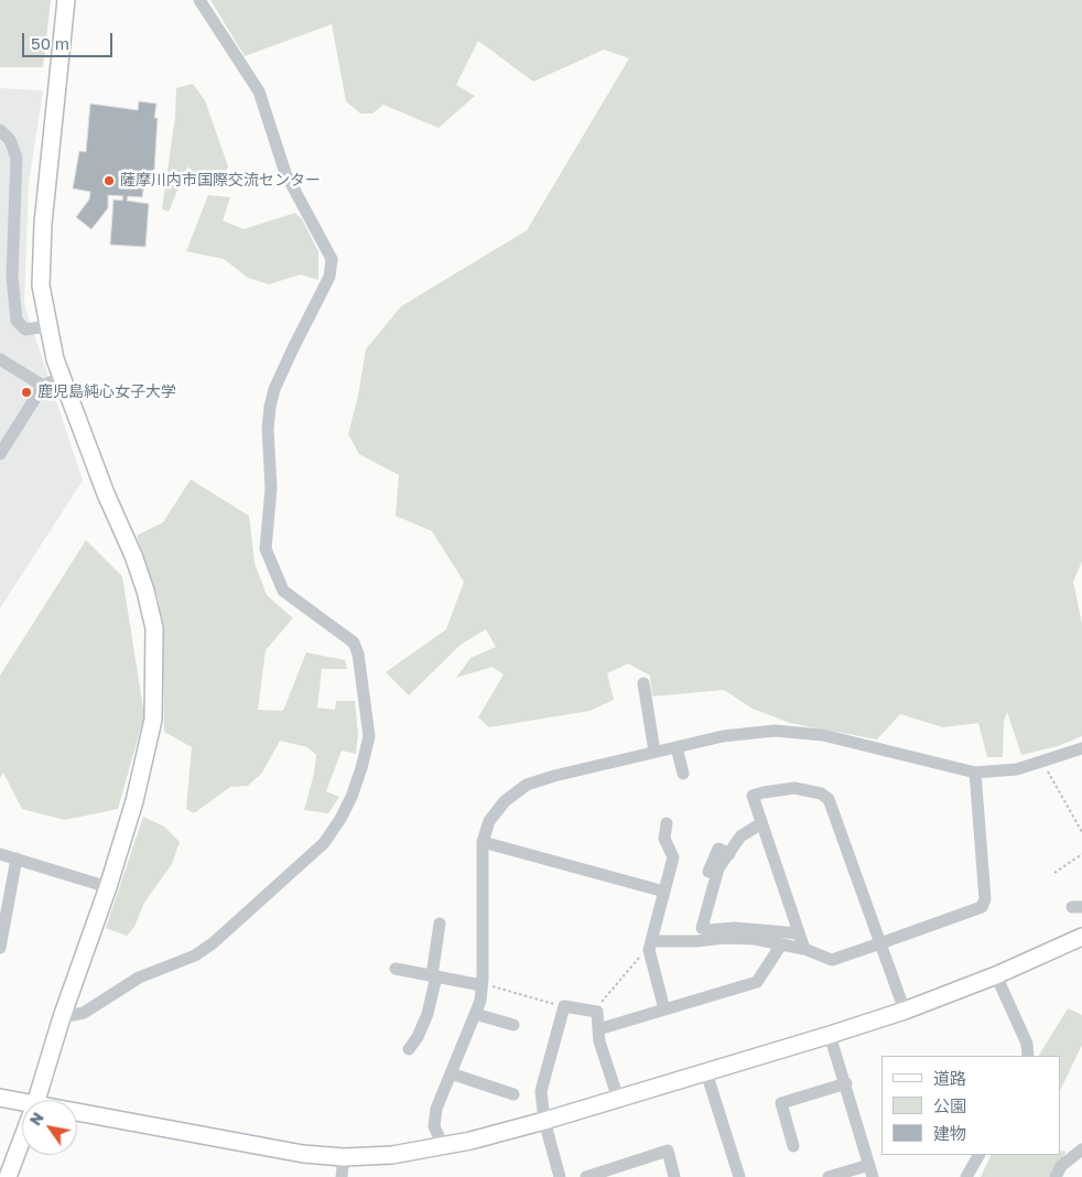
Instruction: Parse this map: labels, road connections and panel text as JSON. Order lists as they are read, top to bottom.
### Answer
{
  "places": ["薩摩川内市国際交流センター", "鹿児島純心女子大学"],
  "legend": ["道路", "公園", "建物"],
  "scale_bar": "50 m",
  "north": "top left"
}
